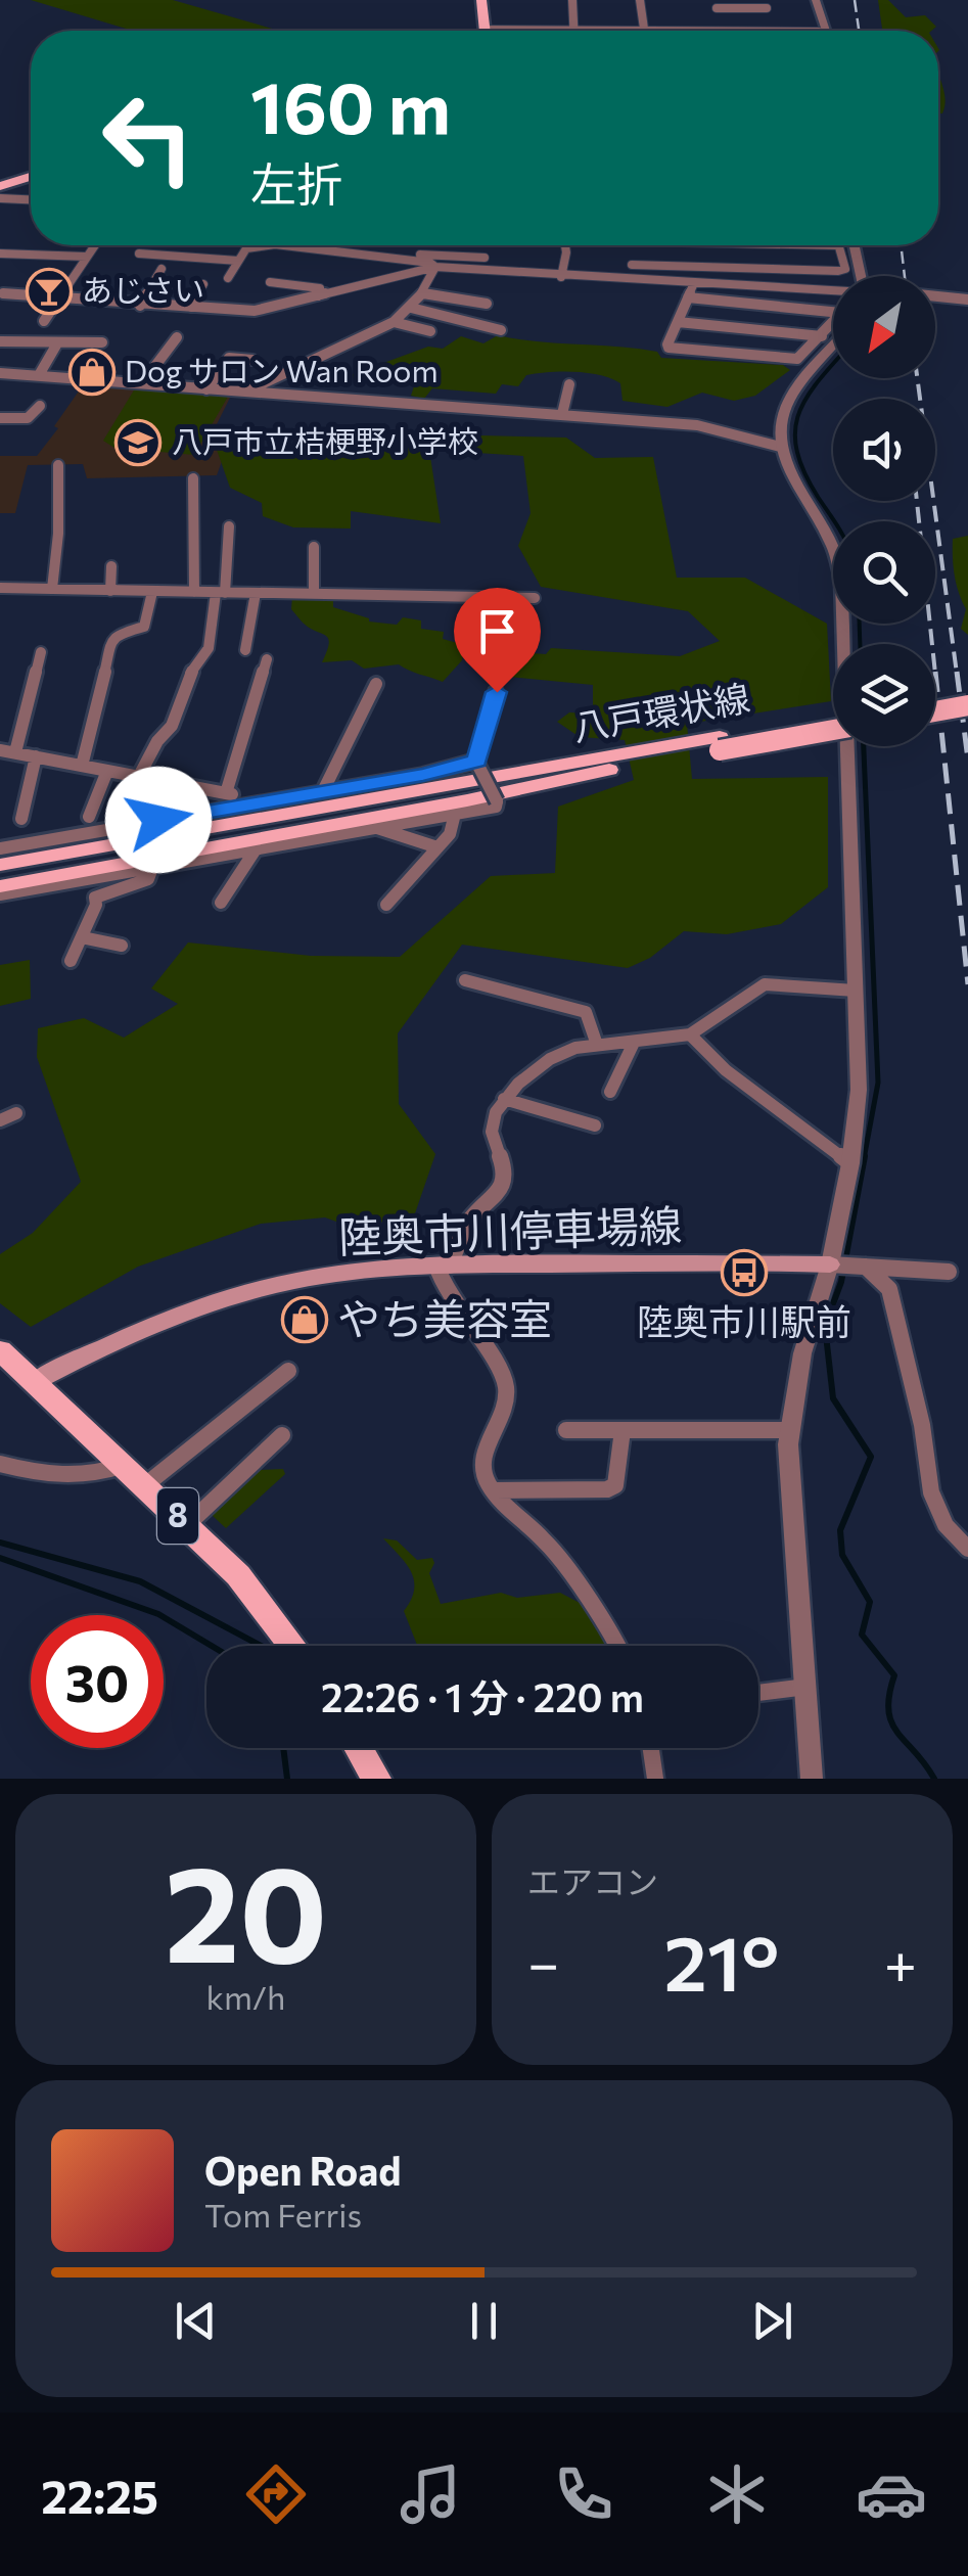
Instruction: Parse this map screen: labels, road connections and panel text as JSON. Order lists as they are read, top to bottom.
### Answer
{
  "streets": {
    "main road": ["八戸環状線", "陸奥市川停車場線", "8"]
  },
  "crossings": [
    ["陸奥市川停車場線", "8"]
  ],
  "places": {
    "bar": ["あじさい"],
    "shop": ["Dog サロン Wan Room", "やち美容室"],
    "school or university": ["八戸市立桔梗野小学校"],
    "bus stop": ["陸奥市川駅前"]
  },
  "north": "bottom left",
  "page": {
    "turn": ["160 m", "左折"],
    "limit": "30",
    "trip": "22:26 · 1 分 · 220 m",
    "tile": [
      ["20", "km/h"],
      "エアコン"
    ],
    "heat": ["−", "21°", "+"],
    "song": ["Open Road", "Tom Ferris"],
    "tabs": "22:25"
  }
}
